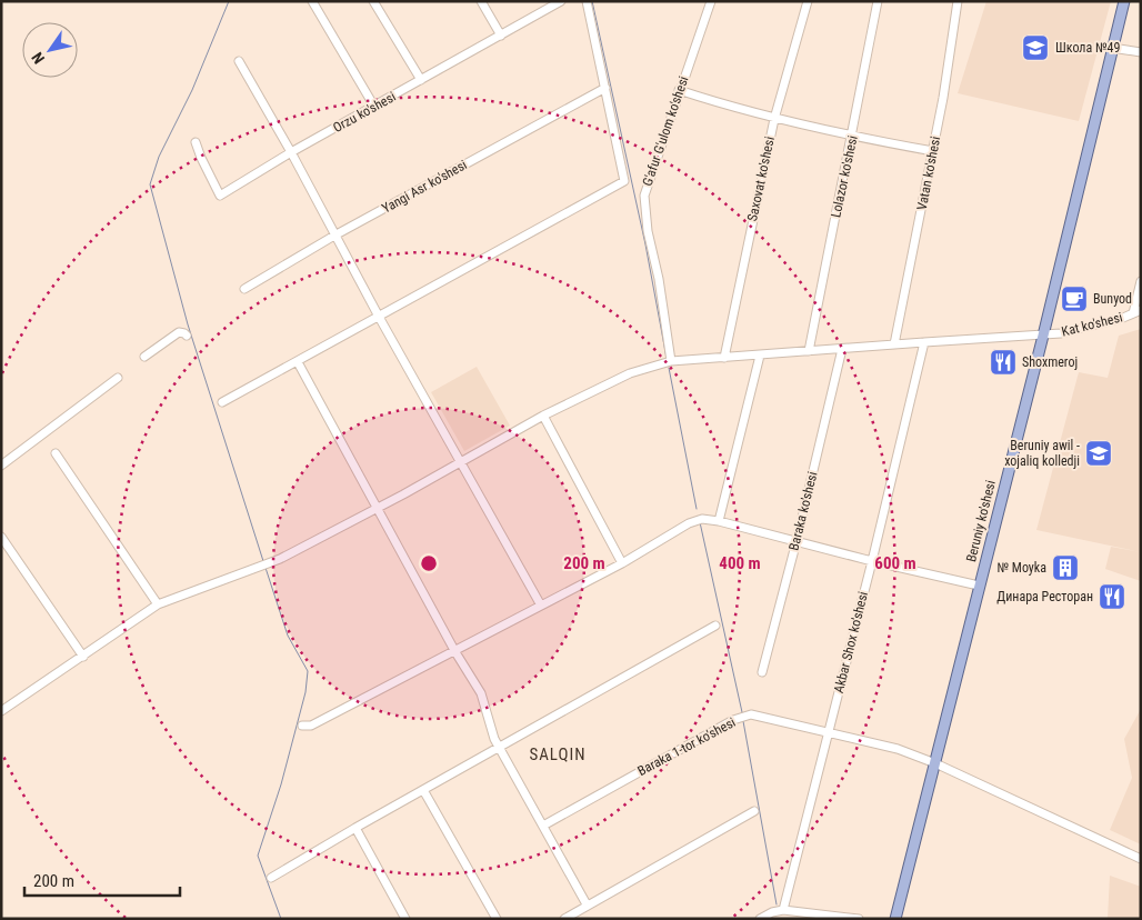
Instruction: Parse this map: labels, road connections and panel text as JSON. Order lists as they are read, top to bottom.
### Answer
{
  "streets": {
    "main road": ["Beruniy ko'shesi"],
    "street": [
      "Orzu ko'shesi",
      "G'afur G'ulom ko'shesi",
      "Vatan ko'shesi",
      "Lolazor ko'shesi",
      "Saxovat ko'shesi",
      "Yangi Asr ko'shesi",
      "Kat ko'shesi",
      "Baraka ko'shesi",
      "Akbar Shox ko'shesi",
      "Baraka 1-tor ko'shesi"
    ]
  },
  "crossings": [
    ["G'afur G'ulom ko'shesi", "Kat ko'shesi"],
    ["Vatan ko'shesi", "Kat ko'shesi"],
    ["Lolazor ko'shesi", "Kat ko'shesi"],
    ["Saxovat ko'shesi", "Kat ko'shesi"],
    ["Kat ko'shesi", "Baraka ko'shesi"],
    ["Kat ko'shesi", "Beruniy ko'shesi"],
    ["Kat ko'shesi", "Akbar Shox ko'shesi"],
    ["Beruniy ko'shesi", "Baraka 1-tor ko'shesi"],
    ["Akbar Shox ko'shesi", "Baraka 1-tor ko'shesi"]
  ],
  "districts": ["SALQIN"],
  "places": {
    "school or university": ["Школа №49", "Beruniy awil - xojaliq kolledji"],
    "cafe": ["Bunyod"],
    "restaurant": ["Shoxmeroj", "Динара Ресторан"],
    "building": ["№ Moyka"]
  },
  "scale_bar": "200 m",
  "north": "bottom left",
  "rings": ["200 m", "400 m", "600 m"]
}
